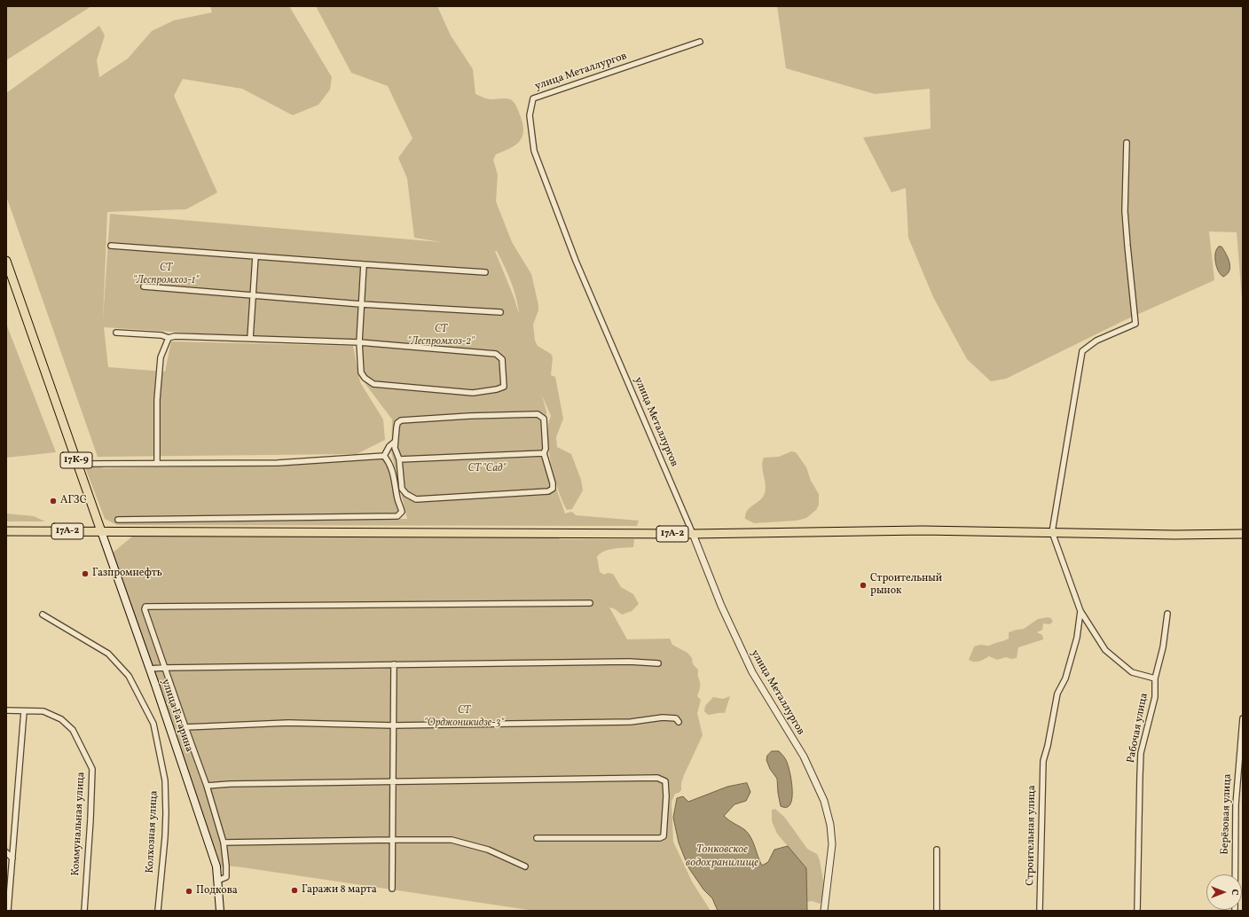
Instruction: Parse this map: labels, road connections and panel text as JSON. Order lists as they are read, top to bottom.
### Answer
{
  "streets": {
    "main road": ["17К-9", "17А-2", "улица Гагарина"],
    "street": [
      "улица Металлургов",
      "Рабочая улица",
      "Берёзовая улица",
      "Коммунальная улица",
      "Колхозная улица",
      "Строительная улица"
    ]
  },
  "crossings": [
    ["улица Металлургов", "17А-2"],
    ["17К-9", "17А-2"],
    ["17К-9", "улица Гагарина"],
    ["17А-2", "улица Гагарина"]
  ],
  "water": ["Тонковское водохранилище"],
  "parks": [
    "СТ \"Леспромхоз-1\"",
    "СТ \"Леспромхоз-2\"",
    "СТ \"Сад\"",
    "СТ \"Орджоникидзе-3\""
  ],
  "places": [
    "АГЗС",
    "Газпромнефть",
    "Строительный рынок",
    "Гаражи 8 марта",
    "Подкова"
  ],
  "north": "right"
}
